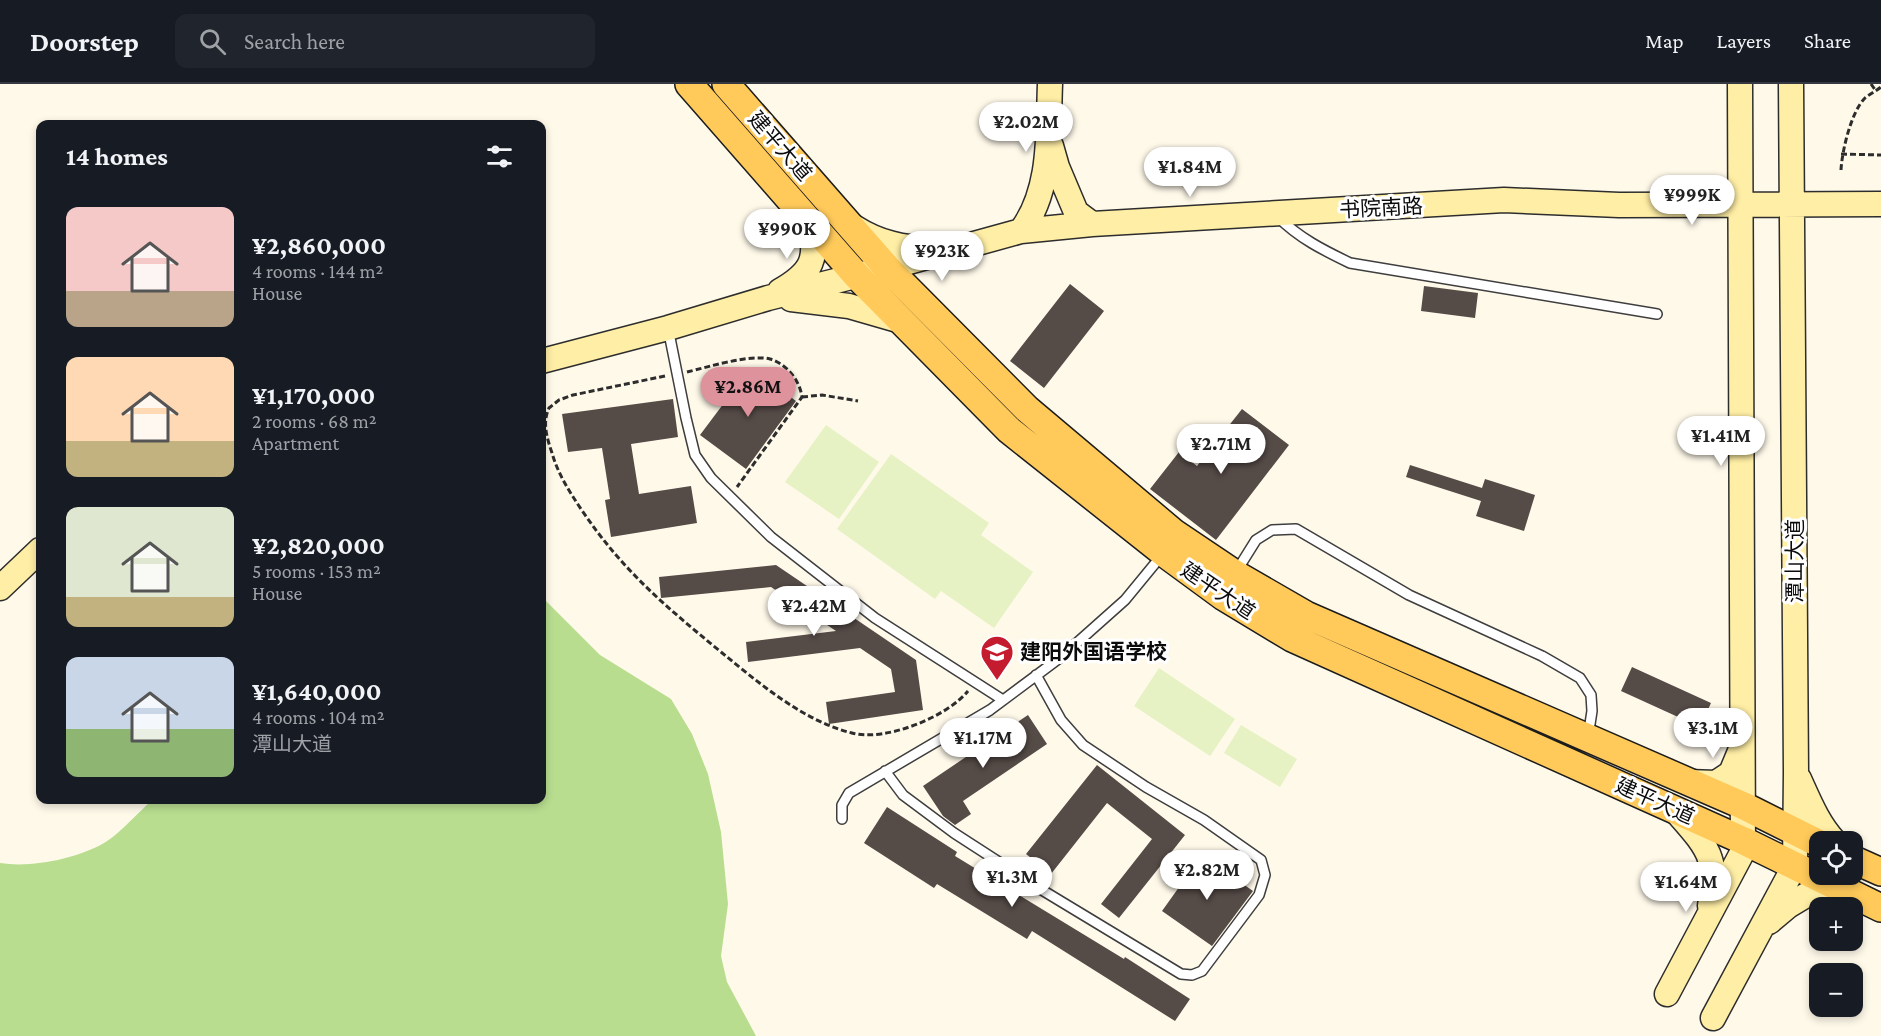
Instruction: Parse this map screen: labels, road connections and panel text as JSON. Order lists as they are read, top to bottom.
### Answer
{
  "streets": {
    "main road": ["建平大道", "书院南路", "潭山大道"]
  },
  "crossings": [
    ["建平大道", "书院南路"],
    ["建平大道", "潭山大道"],
    ["书院南路", "潭山大道"]
  ],
  "places": {
    "school or university": ["建阳外国语学校"]
  },
  "page": {
    "header": "Doorstep",
    "search": "Search here",
    "nav": ["Map", "Layers", "Share"],
    "price": [
      "¥2.02M",
      "¥1.84M",
      "¥999K",
      "¥990K",
      "¥923K",
      "¥2.86M",
      "¥1.41M",
      "¥2.71M",
      "¥2.42M",
      "¥3.1M",
      "¥1.17M",
      "¥2.82M",
      "¥1.3M",
      "¥1.64M"
    ],
    "heading": "14 homes",
    "list": [
      {
        "name": "¥2,860,000",
        "note": "4 rooms · 144 m² · House"
      },
      {
        "name": "¥1,170,000",
        "note": "2 rooms · 68 m² · Apartment"
      },
      {
        "name": "¥2,820,000",
        "note": "5 rooms · 153 m² · House"
      },
      {
        "name": "¥1,640,000",
        "note": "4 rooms · 104 m² · 潭山大道"
      }
    ],
    "map_buttons": ["+", "−"]
  }
}
